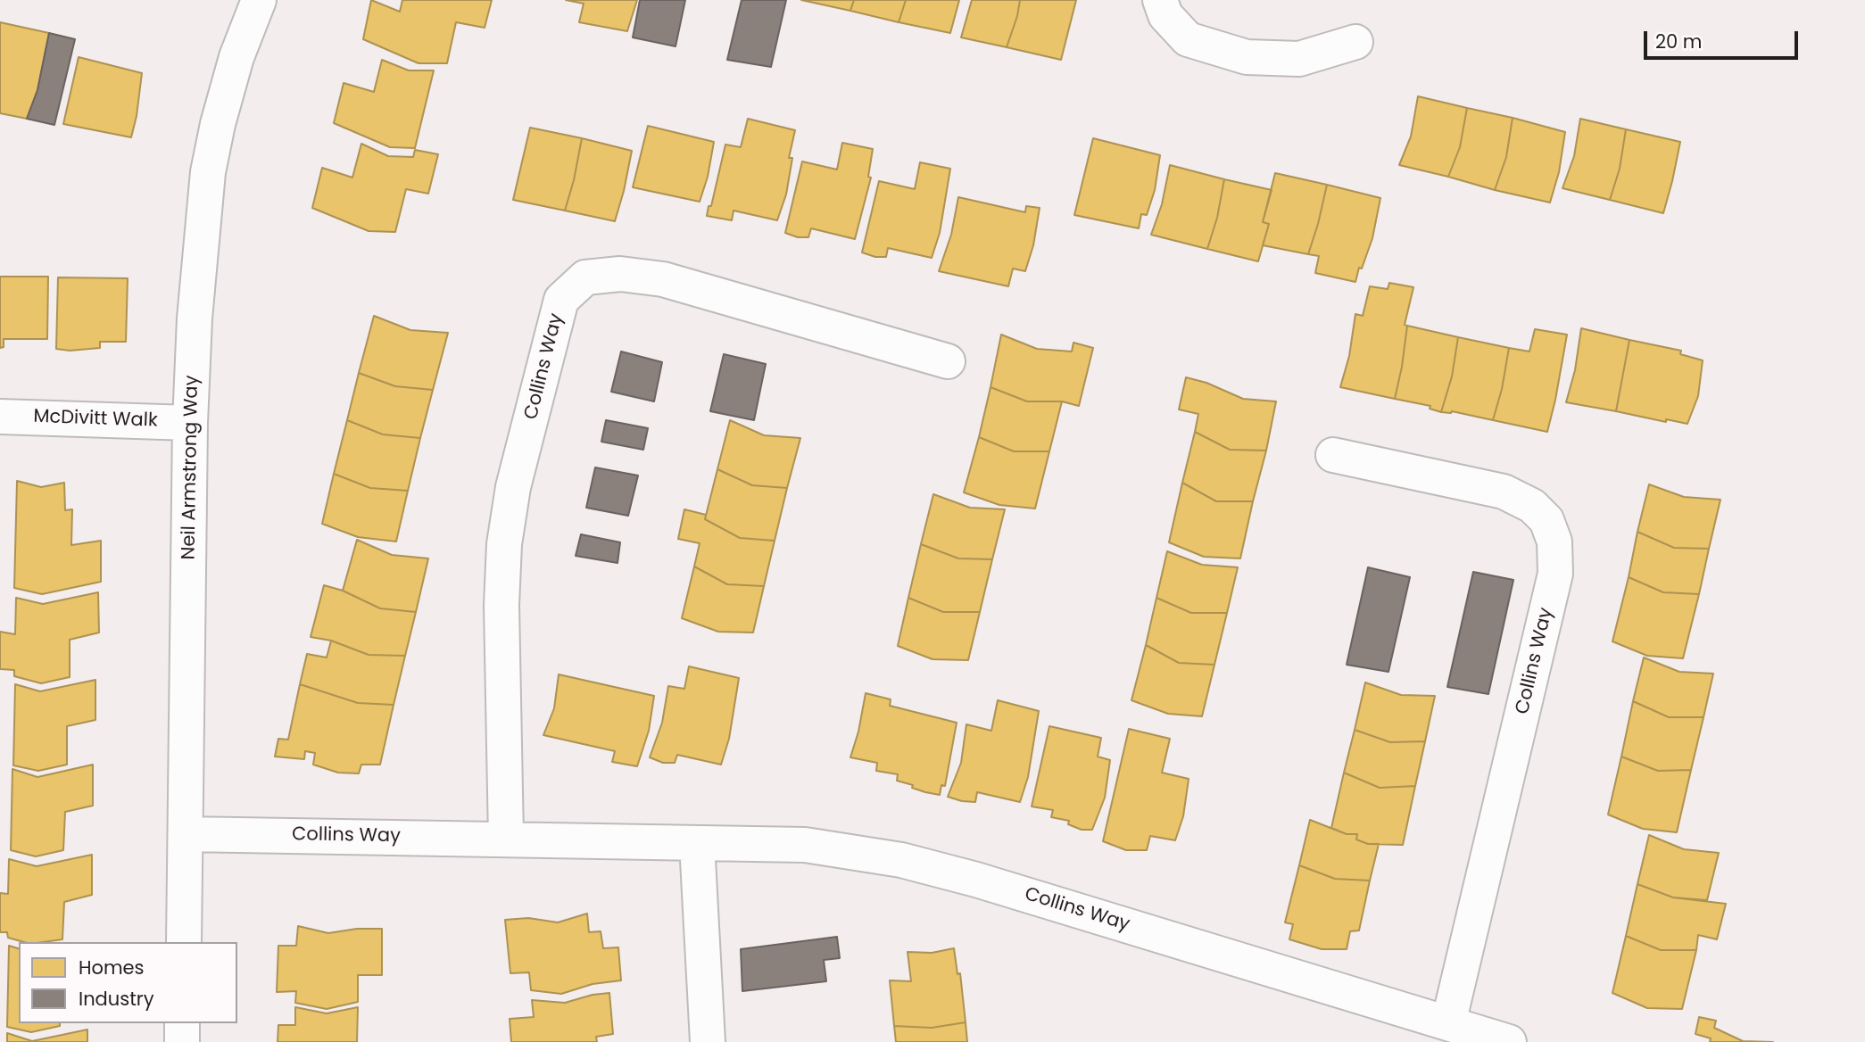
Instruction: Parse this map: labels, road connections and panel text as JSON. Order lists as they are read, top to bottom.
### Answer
{
  "streets": {
    "street": ["Collins Way", "McDivitt Walk", "Neil Armstrong Way"]
  },
  "crossings": [
    ["Collins Way", "Neil Armstrong Way"],
    ["McDivitt Walk", "Neil Armstrong Way"]
  ],
  "legend": ["Homes", "Industry"],
  "scale_bar": "20 m"
}
